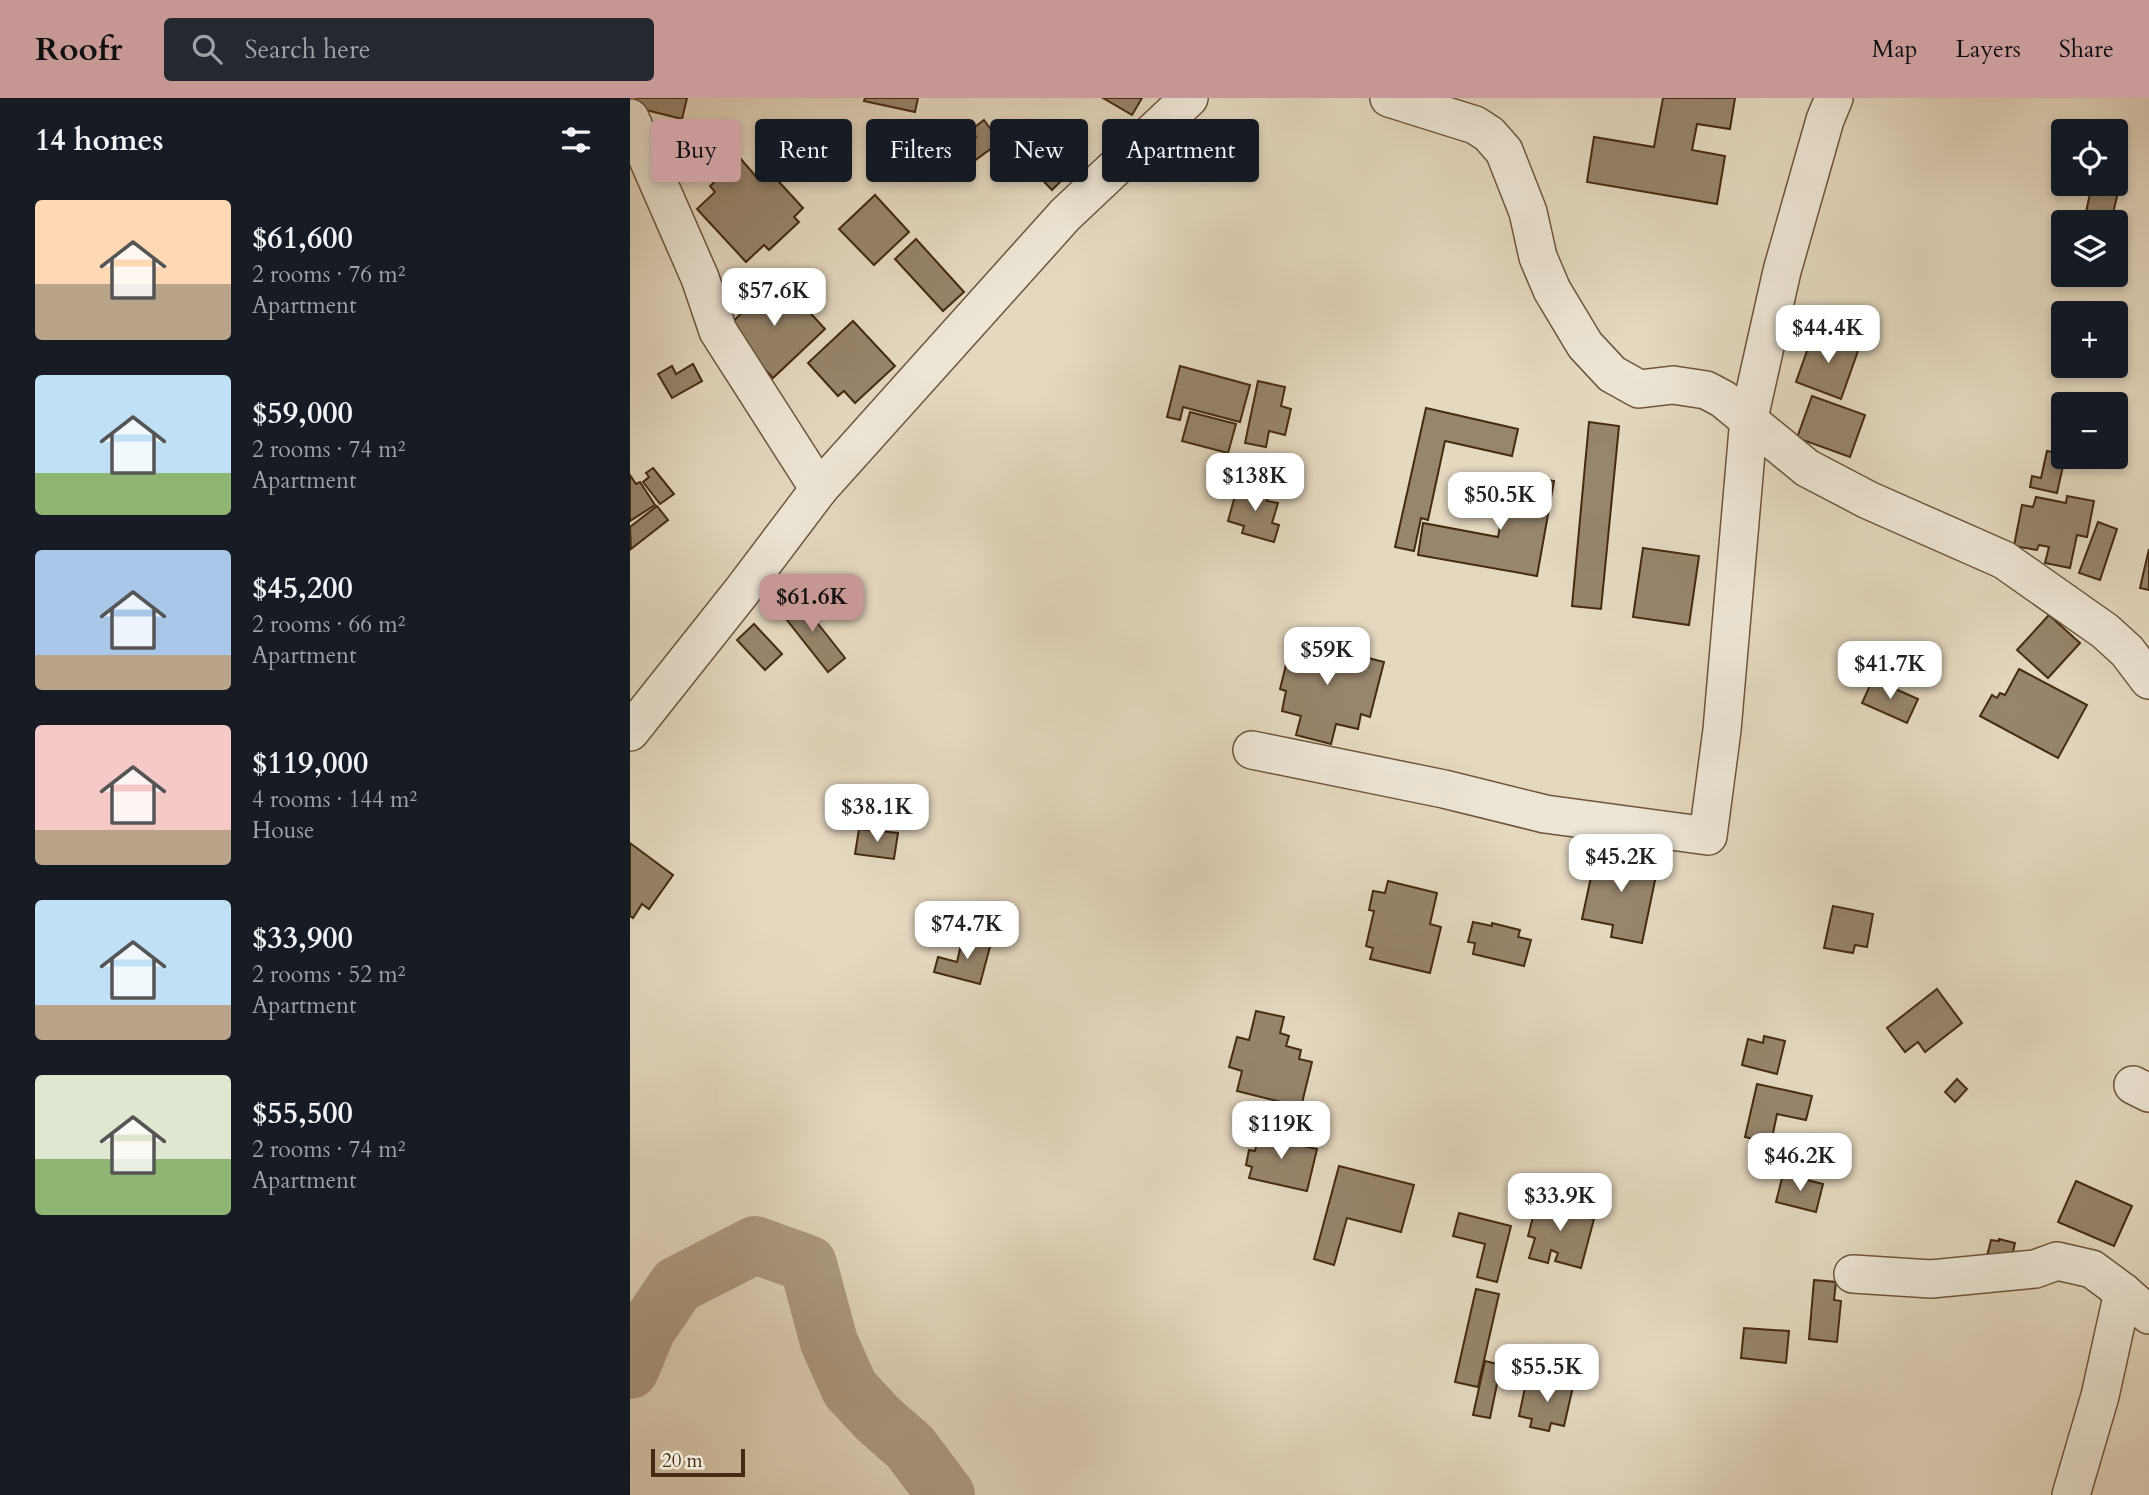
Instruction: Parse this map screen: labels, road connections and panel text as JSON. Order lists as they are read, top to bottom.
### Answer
{
  "scale_bar": "20 m",
  "page": {
    "header": "Roofr",
    "search": "Search here",
    "nav": ["Map", "Layers", "Share"],
    "heading": "14 homes",
    "map_buttons": ["+", "−"],
    "chip": [
      "Buy",
      "Rent",
      "Filters",
      "New",
      "Apartment"
    ],
    "list": [
      {
        "name": "$61,600",
        "note": "2 rooms · 76 m² · Apartment"
      },
      {
        "name": "$59,000",
        "note": "2 rooms · 74 m² · Apartment"
      },
      {
        "name": "$45,200",
        "note": "2 rooms · 66 m² · Apartment"
      },
      {
        "name": "$119,000",
        "note": "4 rooms · 144 m² · House"
      },
      {
        "name": "$33,900",
        "note": "2 rooms · 52 m² · Apartment"
      },
      {
        "name": "$55,500",
        "note": "2 rooms · 74 m² · Apartment"
      }
    ],
    "price": [
      "$57.6K",
      "$44.4K",
      "$138K",
      "$50.5K",
      "$61.6K",
      "$59K",
      "$41.7K",
      "$38.1K",
      "$45.2K",
      "$74.7K",
      "$119K",
      "$46.2K",
      "$33.9K",
      "$55.5K"
    ],
    "scale": "20 m"
  }
}
